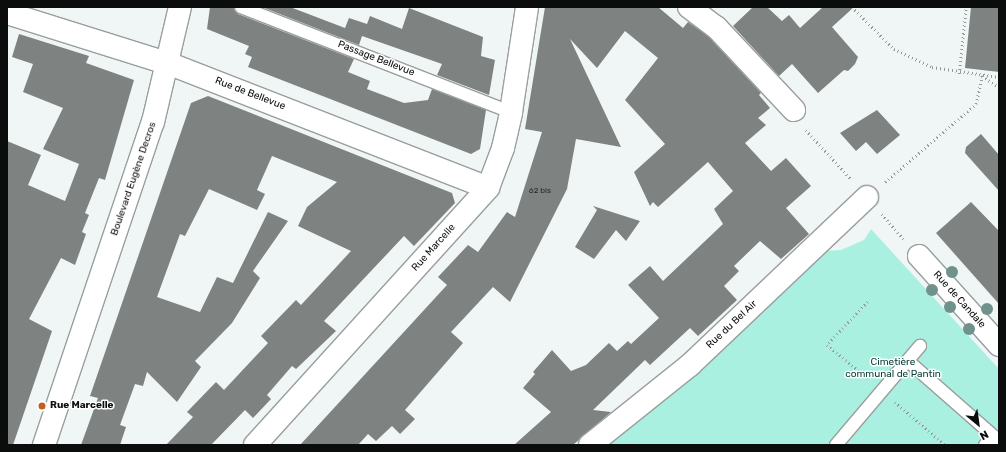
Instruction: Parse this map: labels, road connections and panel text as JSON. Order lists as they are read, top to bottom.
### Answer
{
  "streets": {
    "street": [
      "Rue de Bellevue",
      "Boulevard Eugène Decros",
      "Rue Marcelle",
      "Rue de Candale",
      "Rue du Bel Air"
    ],
    "lane": ["Passage Bellevue"]
  },
  "crossings": [
    ["Passage Bellevue", "Rue Marcelle"],
    ["Rue de Bellevue", "Boulevard Eugène Decros"],
    ["Rue de Bellevue", "Rue Marcelle"]
  ],
  "parks": ["Cimetière communal de Pantin"],
  "places": ["Rue Marcelle"],
  "house_numbers": ["62 bis"],
  "north": "bottom right"
}
